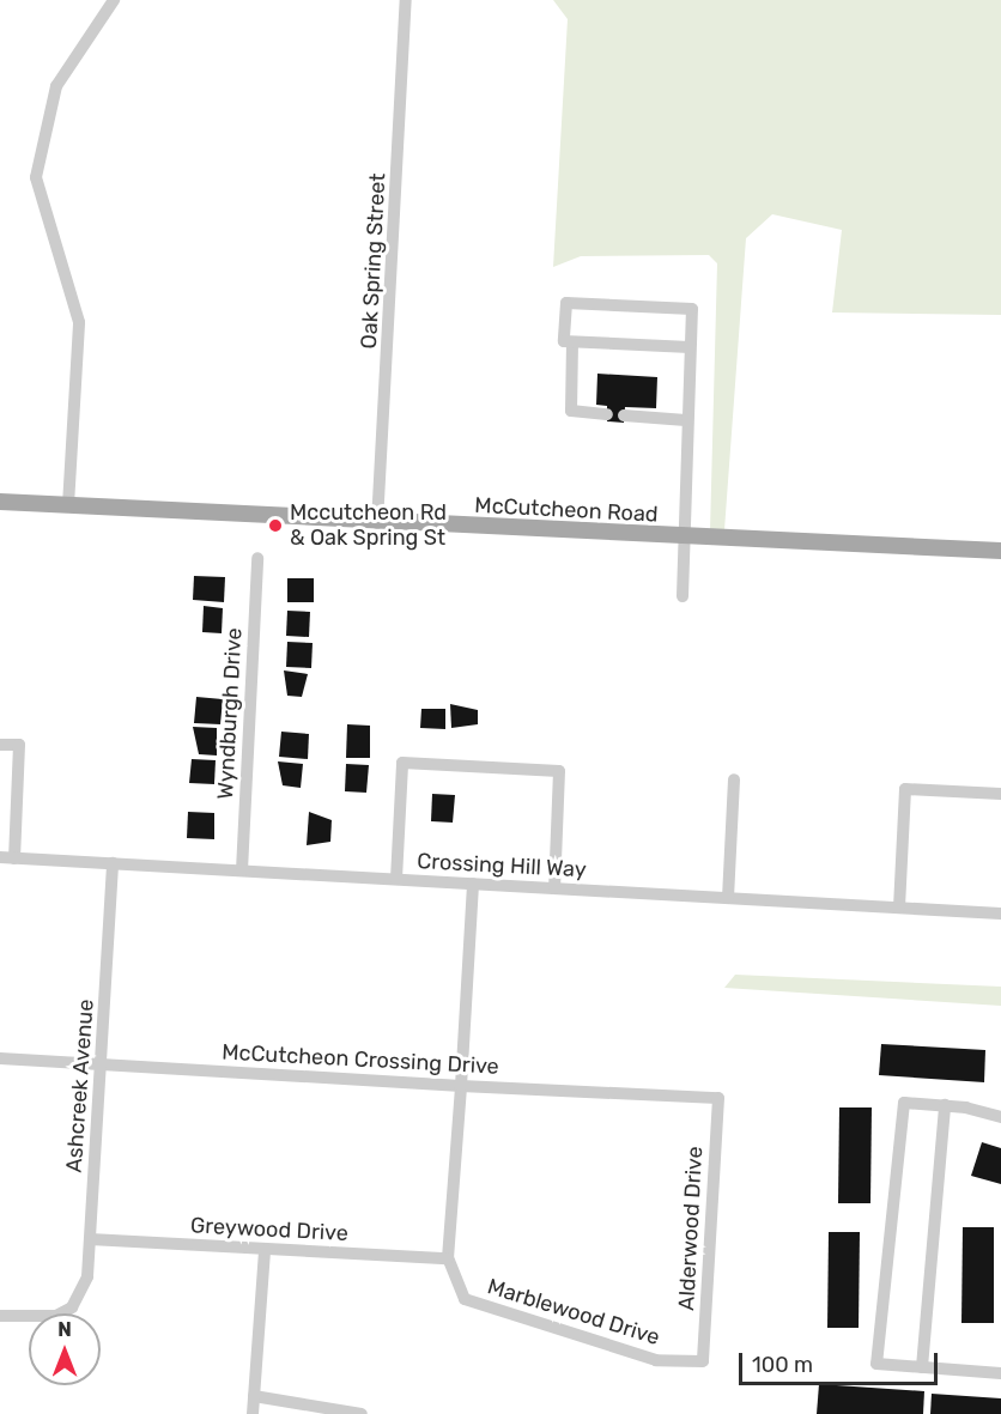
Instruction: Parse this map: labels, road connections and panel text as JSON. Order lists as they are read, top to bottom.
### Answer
{
  "streets": {
    "main road": ["McCutcheon Road"],
    "street": [
      "Oak Spring Street",
      "Wyndburgh Drive",
      "Crossing Hill Way",
      "McCutcheon Crossing Drive",
      "Ashcreek Avenue",
      "Alderwood Drive",
      "Greywood Drive",
      "Marblewood Drive"
    ]
  },
  "crossings": [
    ["Oak Spring Street", "McCutcheon Road"],
    ["Wyndburgh Drive", "Crossing Hill Way"],
    ["Crossing Hill Way", "Ashcreek Avenue"],
    ["Crossing Hill Way", "Marblewood Drive"],
    ["McCutcheon Crossing Drive", "Ashcreek Avenue"],
    ["McCutcheon Crossing Drive", "Alderwood Drive"],
    ["McCutcheon Crossing Drive", "Marblewood Drive"],
    ["Ashcreek Avenue", "Greywood Drive"],
    ["Alderwood Drive", "Marblewood Drive"],
    ["Greywood Drive", "Marblewood Drive"]
  ],
  "places": ["Mccutcheon Rd & Oak Spring St"],
  "scale_bar": "100 m",
  "north": "top"
}
